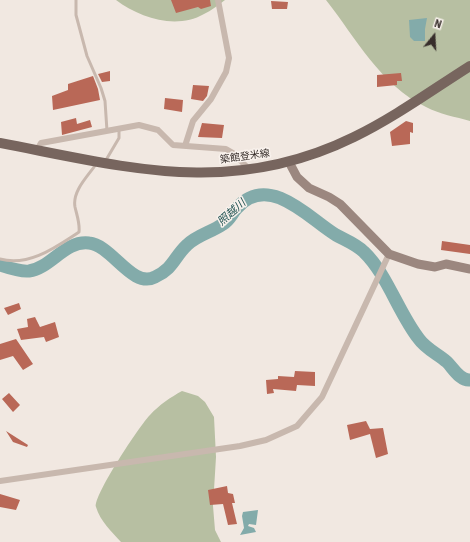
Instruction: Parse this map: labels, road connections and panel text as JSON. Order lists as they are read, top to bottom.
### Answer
{
  "streets": {
    "main road": ["築館登米線"]
  },
  "water": ["照越川"],
  "north": "top"
}
